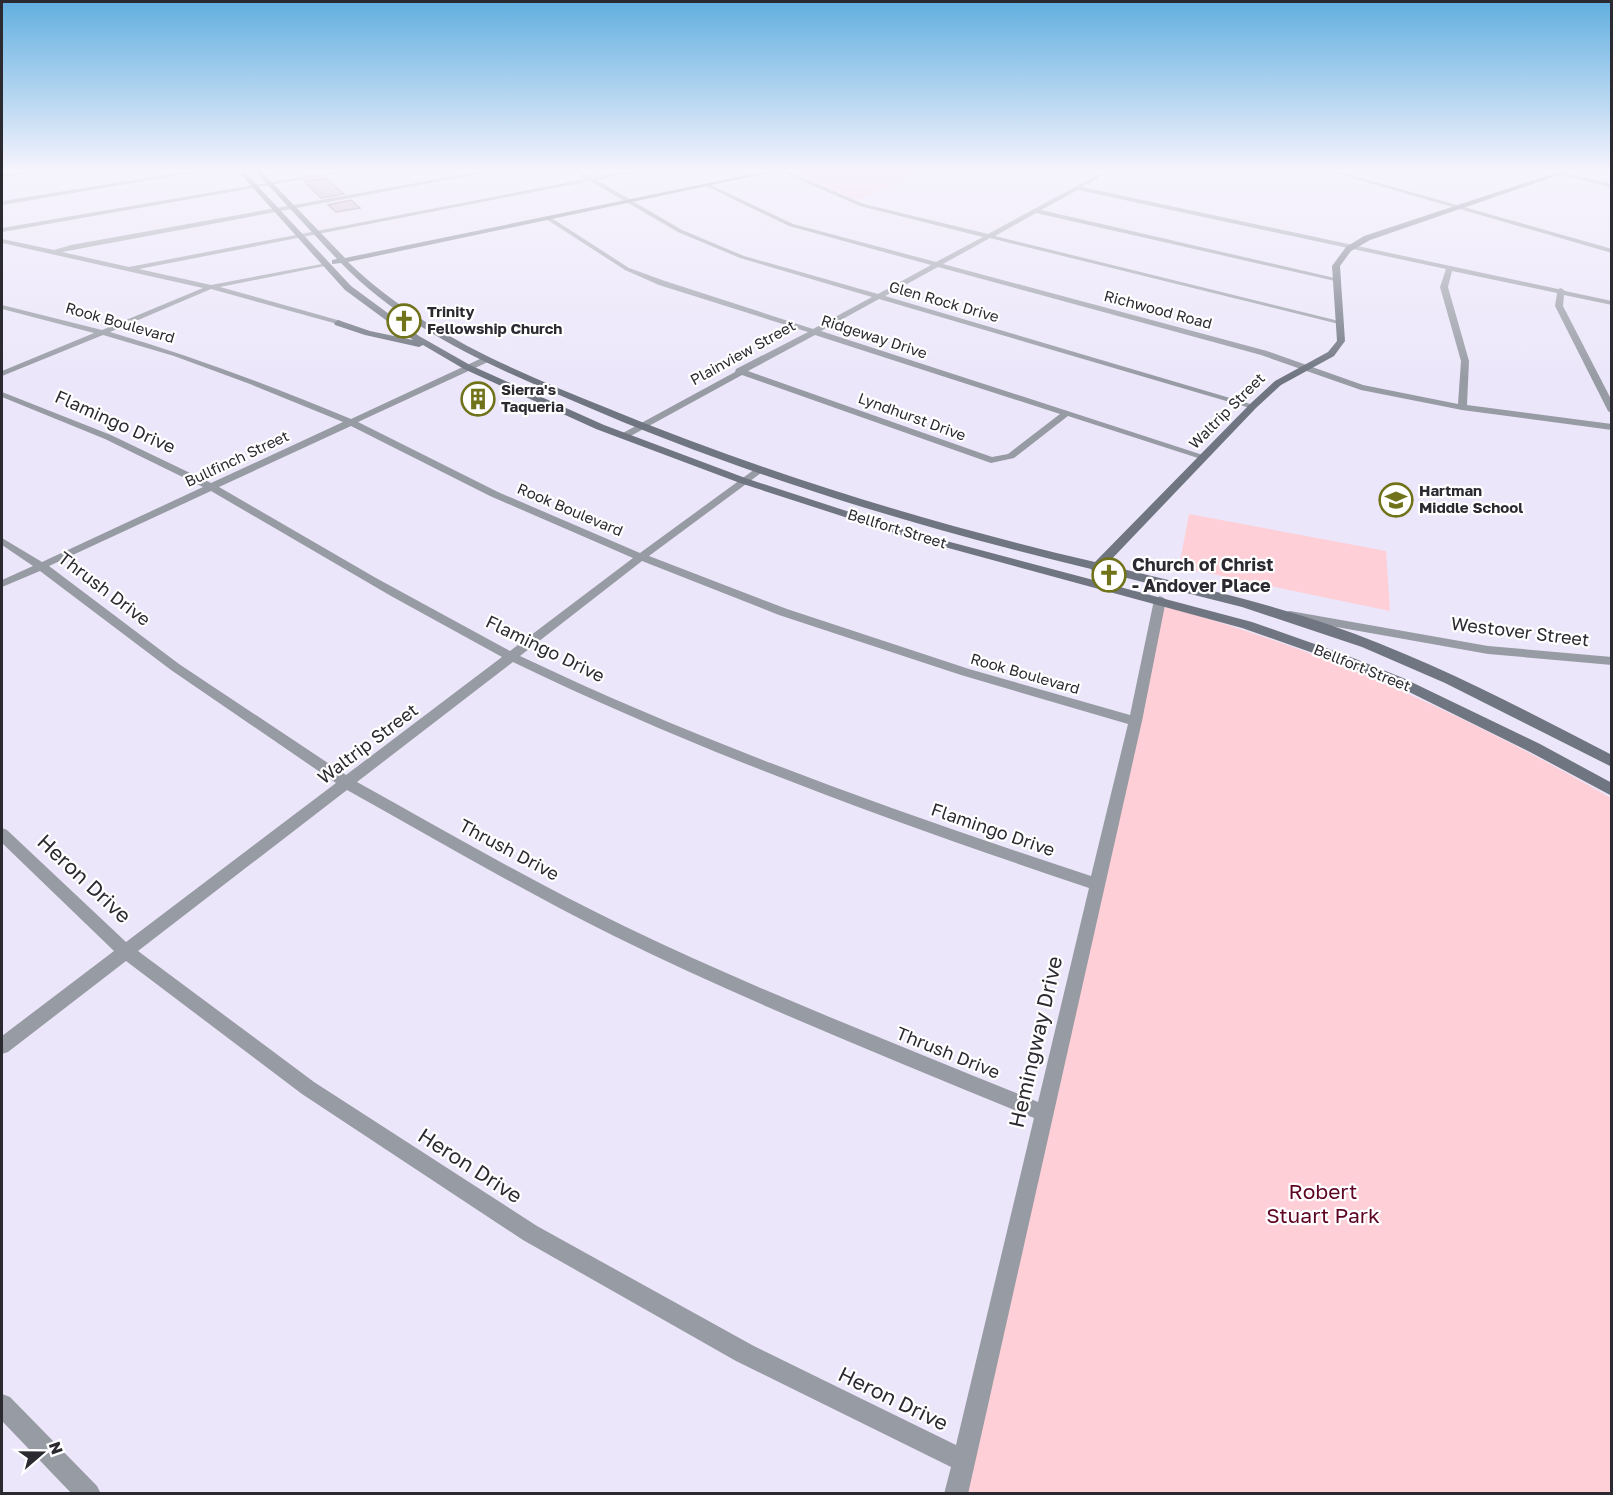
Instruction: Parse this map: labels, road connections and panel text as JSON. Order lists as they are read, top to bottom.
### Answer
{
  "streets": {
    "main road": ["Waltrip Street", "Bellfort Street"],
    "street": [
      "Glen Rock Drive",
      "Richwood Road",
      "Rook Boulevard",
      "Ridgeway Drive",
      "Plainview Street",
      "Lyndhurst Drive",
      "Flamingo Drive",
      "Bullfinch Street",
      "Thrush Drive",
      "Westover Street",
      "Heron Drive",
      "Hemingway Drive"
    ]
  },
  "crossings": [
    ["Glen Rock Drive", "Plainview Street"],
    ["Glen Rock Drive", "Waltrip Street"],
    ["Richwood Road", "Plainview Street"],
    ["Richwood Road", "Waltrip Street"],
    ["Rook Boulevard", "Waltrip Street"],
    ["Rook Boulevard", "Bullfinch Street"],
    ["Rook Boulevard", "Hemingway Drive"],
    ["Ridgeway Drive", "Plainview Street"],
    ["Ridgeway Drive", "Waltrip Street"],
    ["Ridgeway Drive", "Lyndhurst Drive"],
    ["Plainview Street", "Lyndhurst Drive"],
    ["Plainview Street", "Bellfort Street"],
    ["Waltrip Street", "Flamingo Drive"],
    ["Waltrip Street", "Bellfort Street"],
    ["Waltrip Street", "Thrush Drive"],
    ["Waltrip Street", "Heron Drive"],
    ["Flamingo Drive", "Bullfinch Street"],
    ["Flamingo Drive", "Hemingway Drive"],
    ["Bullfinch Street", "Bellfort Street"],
    ["Bullfinch Street", "Thrush Drive"],
    ["Bellfort Street", "Westover Street"],
    ["Bellfort Street", "Hemingway Drive"],
    ["Thrush Drive", "Hemingway Drive"],
    ["Heron Drive", "Hemingway Drive"]
  ],
  "parks": ["Robert Stuart Park"],
  "places": {
    "church": ["Trinity Fellowship Church", "Church of Christ - Andover Place"],
    "building": ["Sierra's Taqueria"],
    "school or university": ["Hartman Middle School"]
  },
  "north": "right"
}
